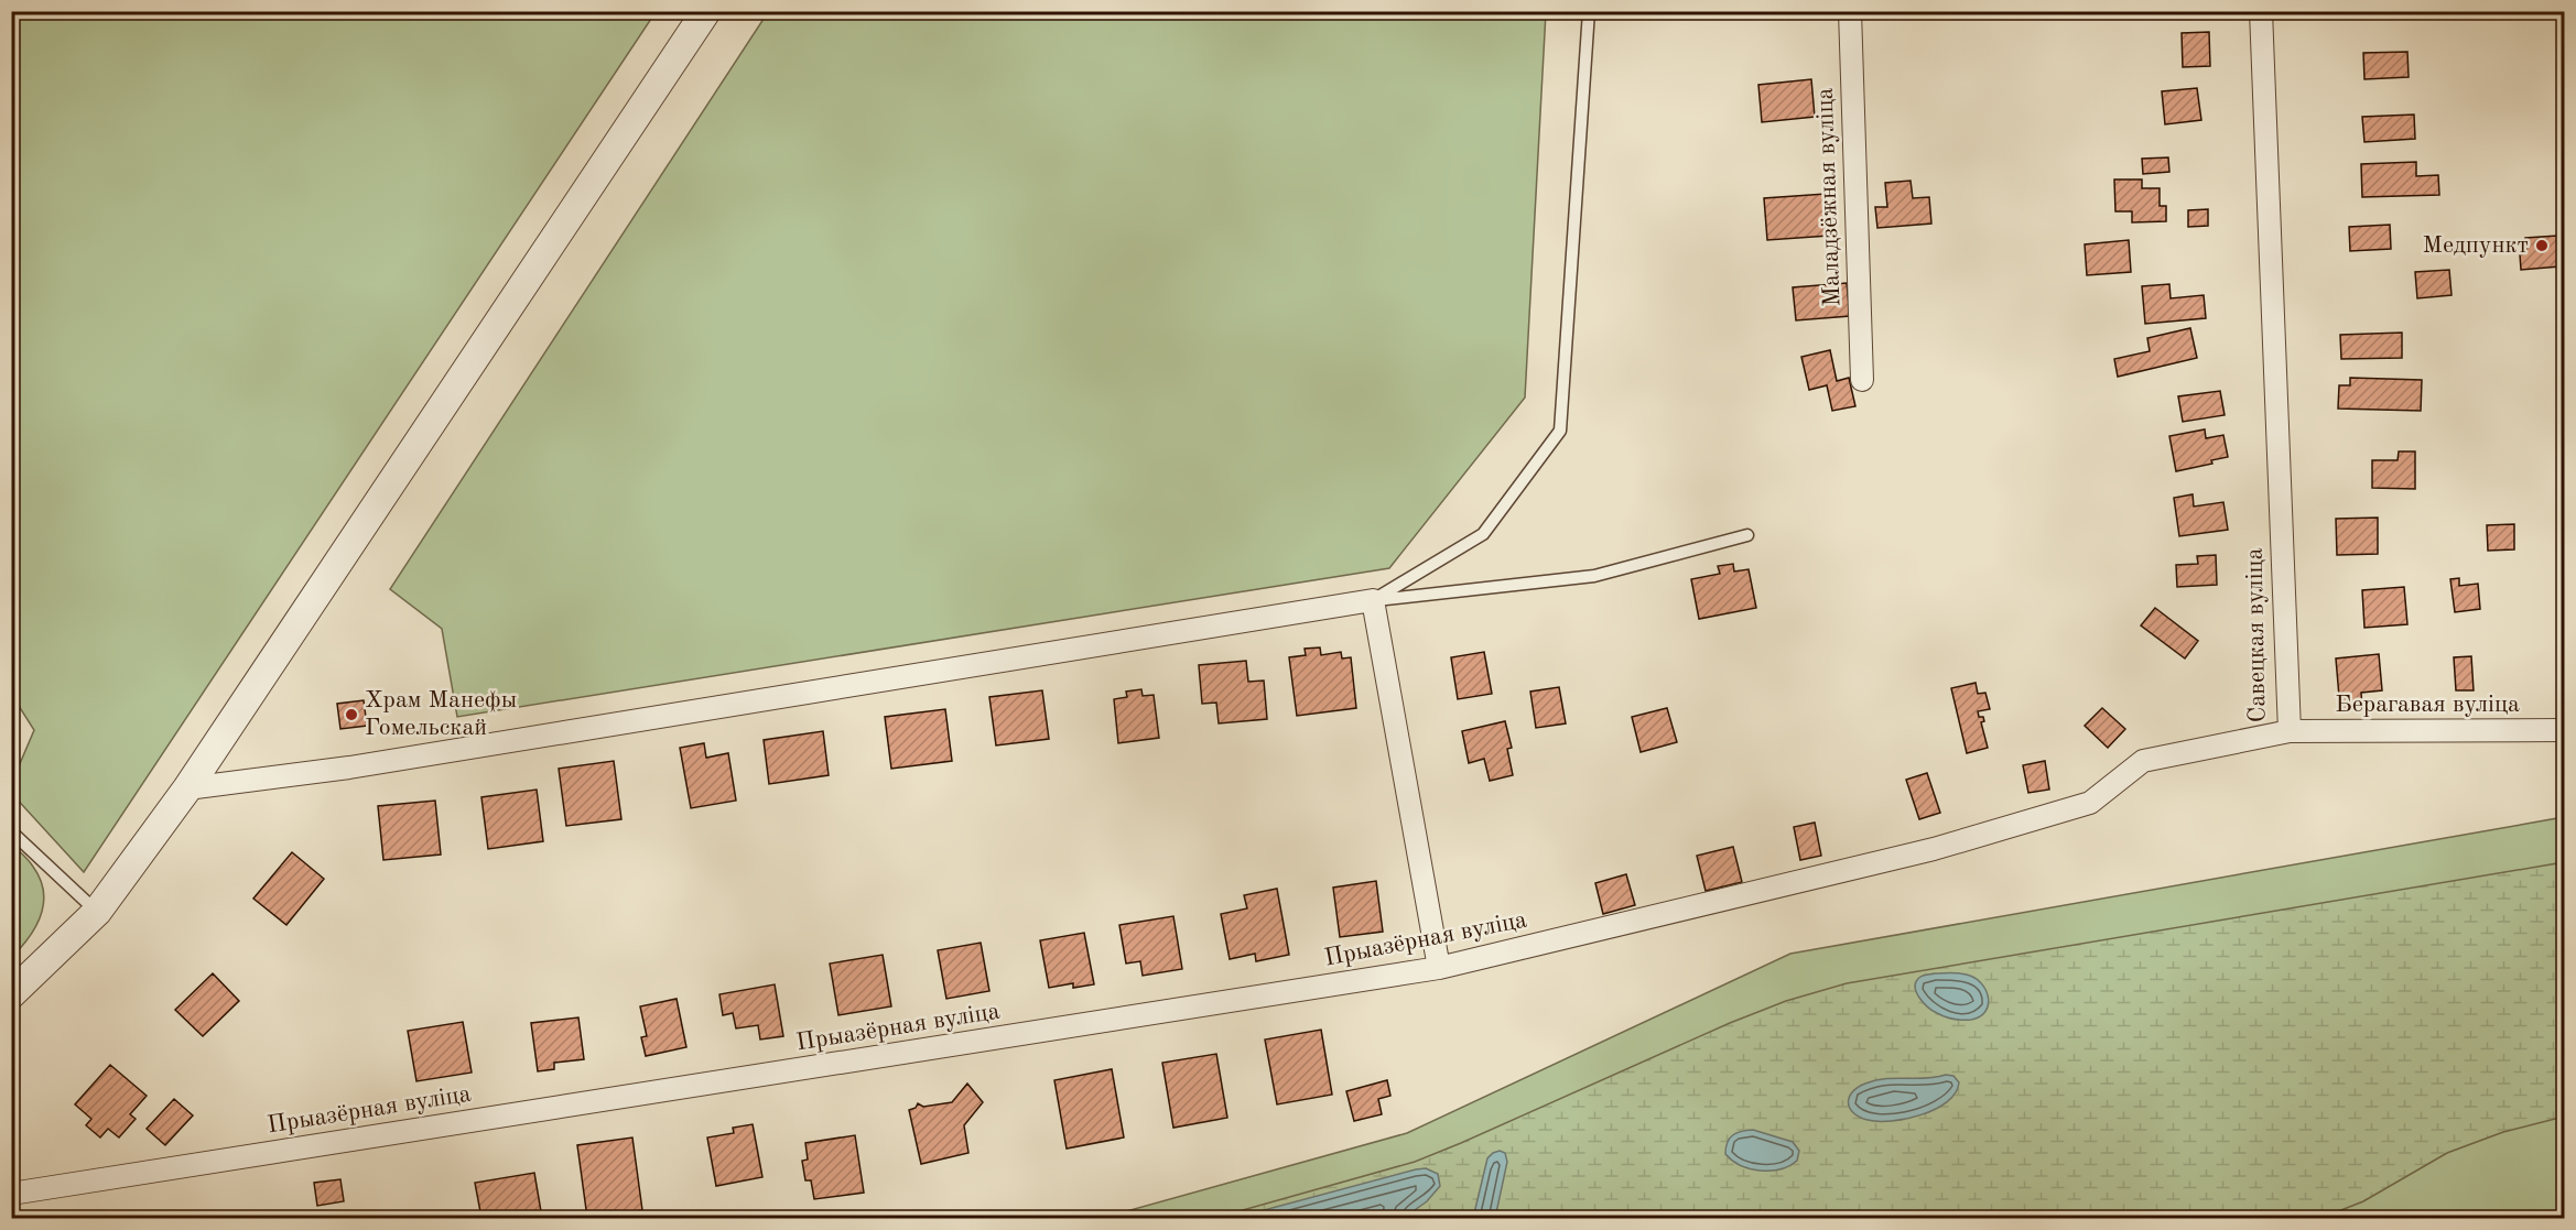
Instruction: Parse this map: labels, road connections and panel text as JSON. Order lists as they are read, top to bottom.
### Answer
{
  "streets": {
    "street": [
      "Маладзёжная вуліца",
      "Савецкая вуліца",
      "Берагавая вуліца",
      "Прыазёрная вуліца"
    ]
  },
  "crossings": [
    ["Савецкая вуліца", "Берагавая вуліца"],
    ["Савецкая вуліца", "Прыазёрная вуліца"]
  ],
  "places": ["Медпункт", "Храм Манефы Гомельскай"]
}
